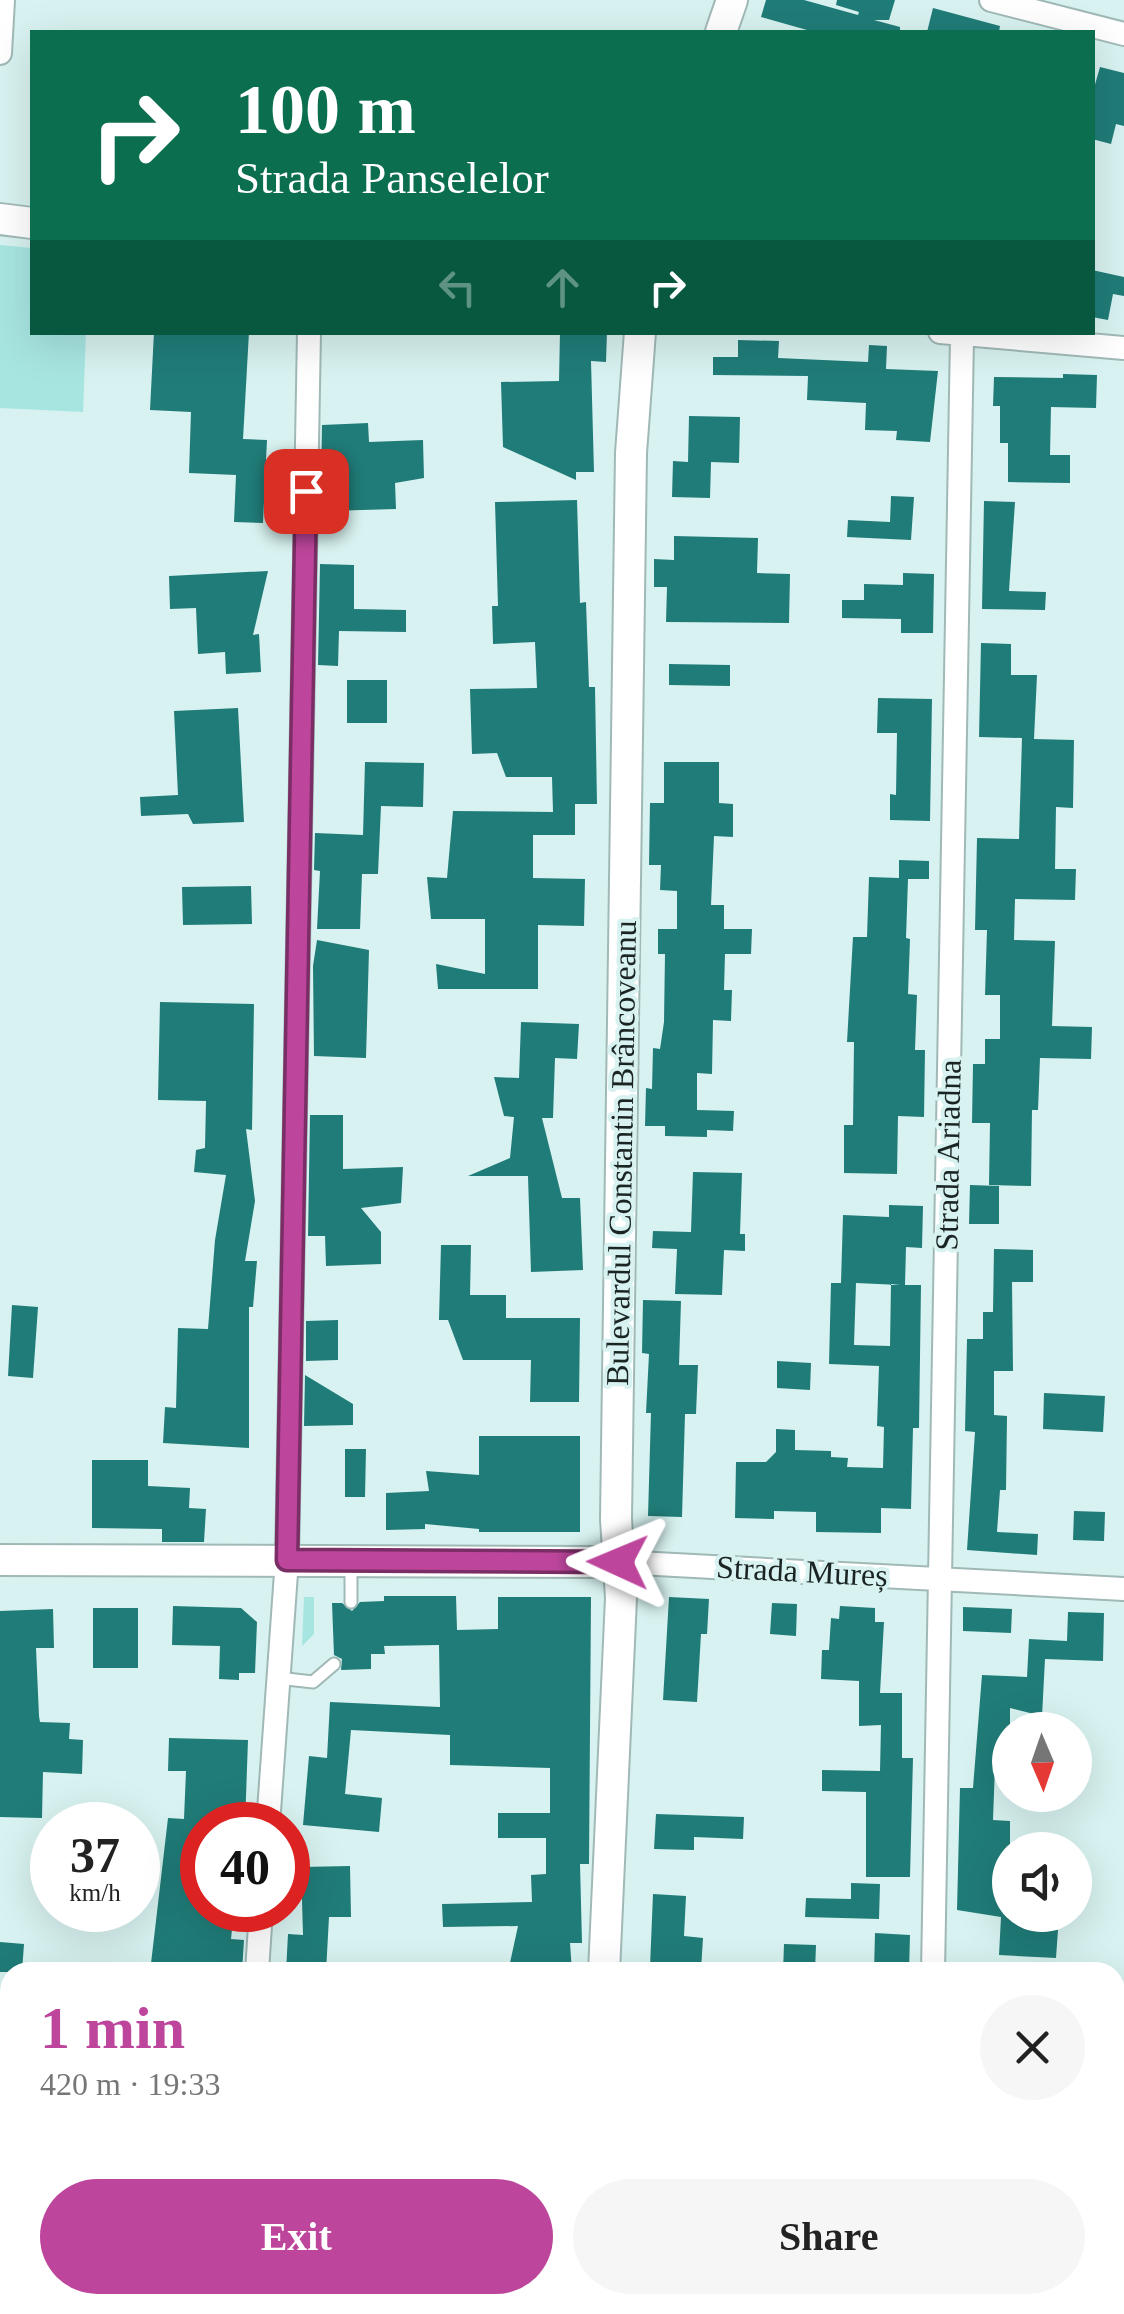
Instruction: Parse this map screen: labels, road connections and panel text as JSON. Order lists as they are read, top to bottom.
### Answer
{
  "streets": {
    "main road": ["Bulevardul Constantin Brâncoveanu", "Strada Mureș"],
    "street": ["Strada Ariadna"]
  },
  "crossings": [
    ["Bulevardul Constantin Brâncoveanu", "Strada Mureș"],
    ["Strada Ariadna", "Strada Mureș"]
  ],
  "north": "bottom",
  "page": {
    "turn": ["100 m", "Strada Panselelor"],
    "speed": "37 km/h",
    "limit": "40",
    "heading": ["1 min", "420 m · 19:33"],
    "buttons": ["Exit", "Share"]
  }
}
